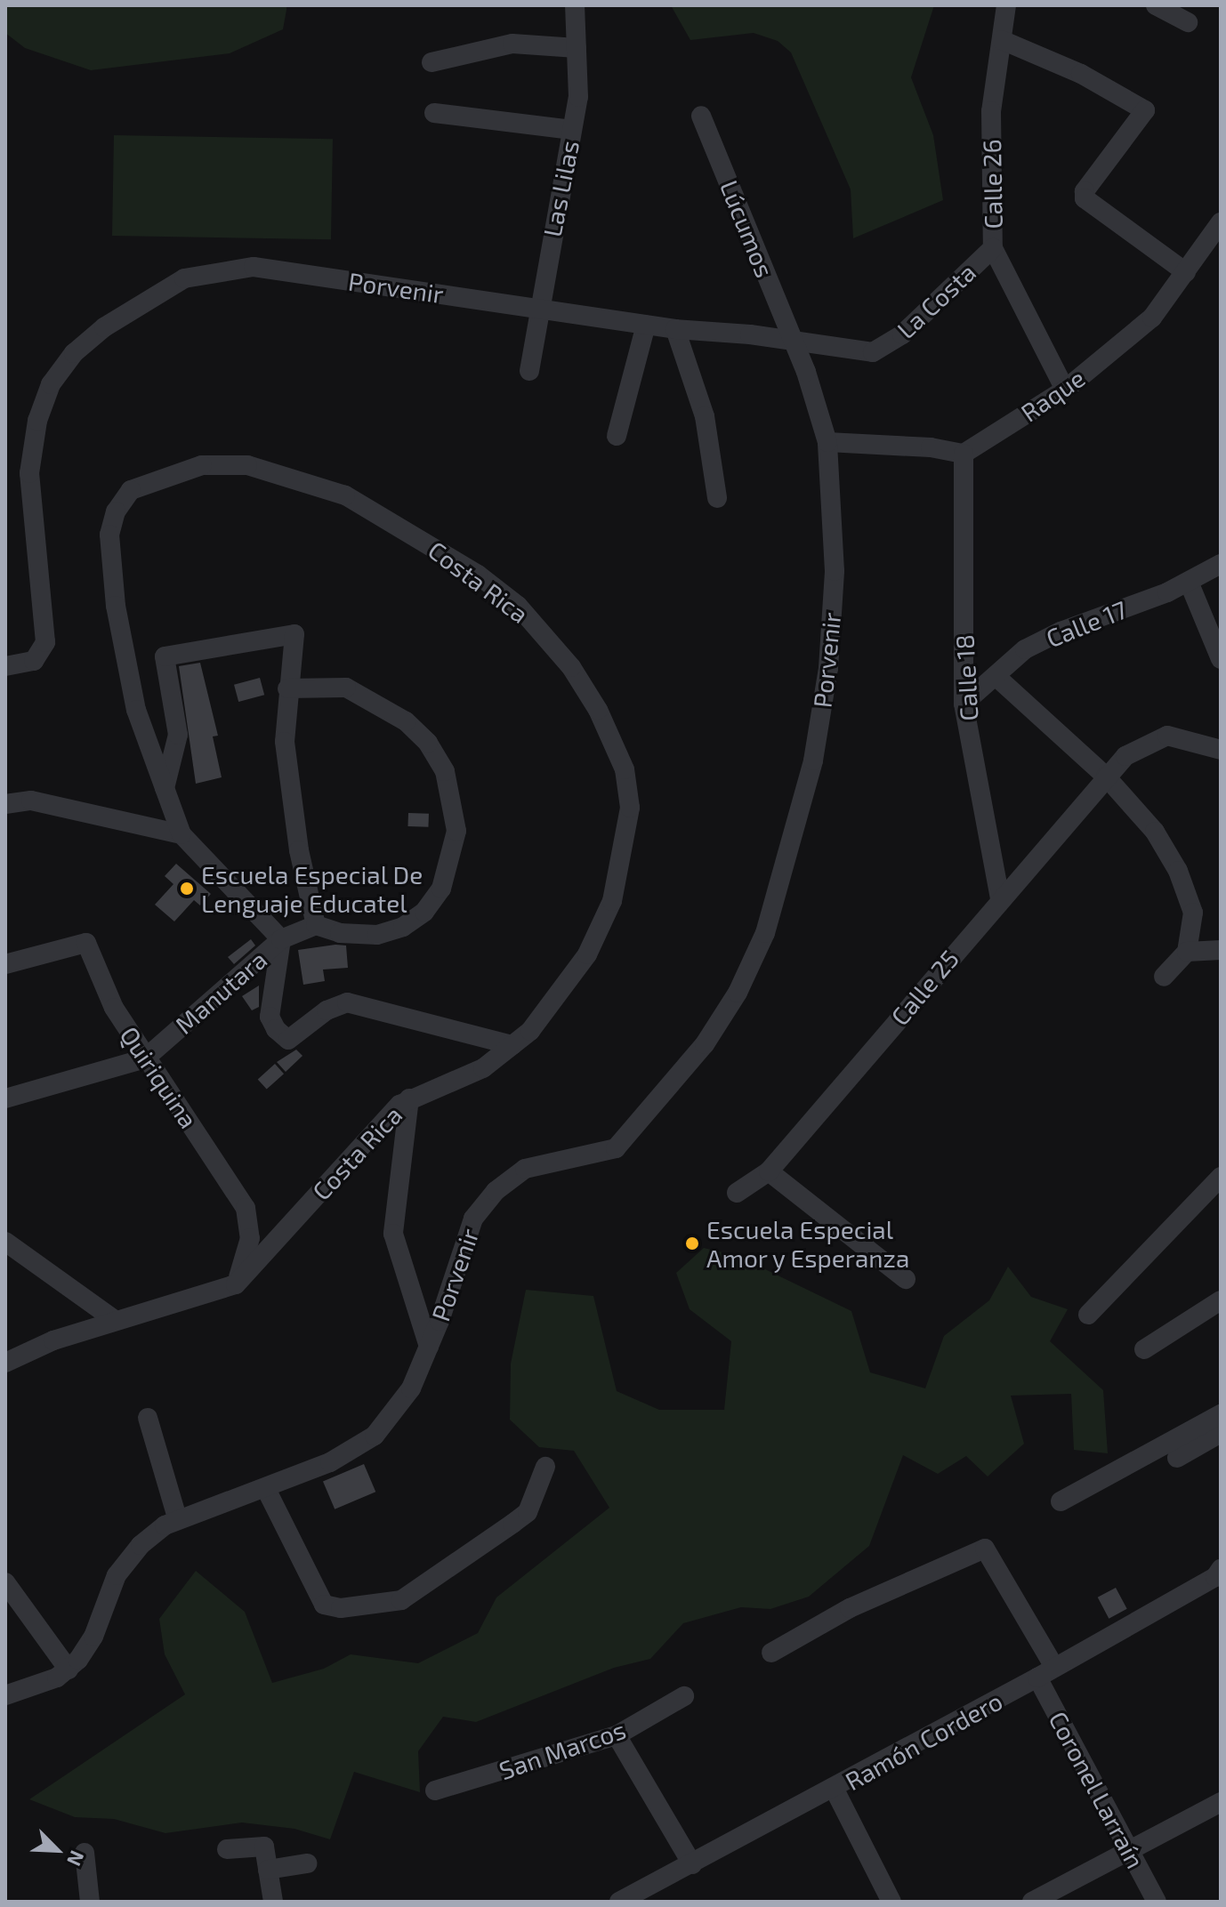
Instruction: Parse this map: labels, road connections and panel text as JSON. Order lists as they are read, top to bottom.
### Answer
{
  "streets": {
    "street": [
      "Calle 26",
      "Las Lilas",
      "Lúcumos",
      "Porvenir",
      "La Costa",
      "Raque",
      "Costa Rica",
      "Calle 17",
      "Calle 18",
      "Calle 25",
      "Manutara",
      "Quiriquina",
      "Ramón Cordero",
      "San Marcos",
      "Coronel Larraín"
    ]
  },
  "crossings": [
    ["Calle 26", "La Costa"],
    ["Calle 26", "Raque"],
    ["Las Lilas", "Porvenir"],
    ["Lúcumos", "Porvenir"],
    ["Lúcumos", "La Costa"],
    ["Porvenir", "La Costa"],
    ["Raque", "Calle 18"],
    ["Costa Rica", "Quiriquina"],
    ["Calle 17", "Calle 18"],
    ["Calle 18", "Calle 25"],
    ["Manutara", "Quiriquina"],
    ["Ramón Cordero", "Coronel Larraín"]
  ],
  "places": ["Escuela Especial De Lenguaje Educatel", "Escuela Especial Amor y Esperanza"],
  "north": "bottom right"
}
